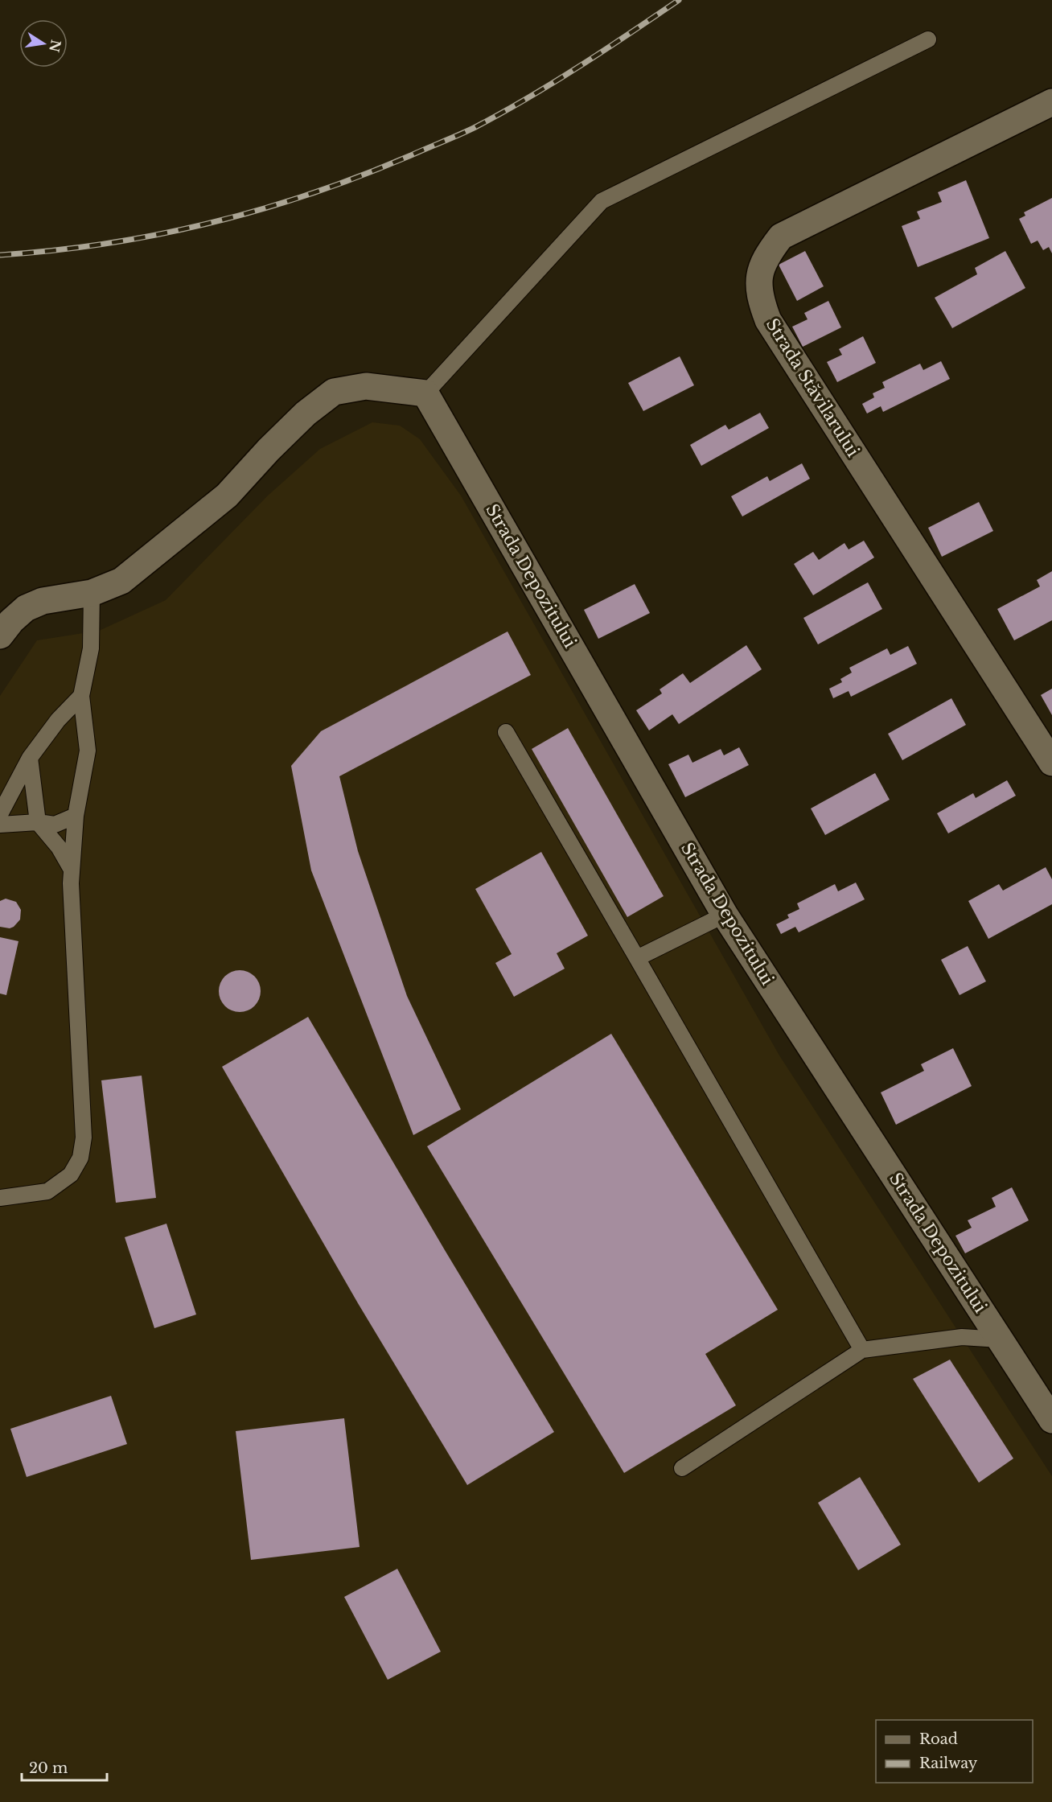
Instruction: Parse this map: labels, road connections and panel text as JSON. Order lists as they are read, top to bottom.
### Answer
{
  "streets": {
    "street": ["Strada Stăvilarului", "Strada Depozitului"]
  },
  "legend": ["Road", "Railway"],
  "scale_bar": "20 m",
  "north": "right"
}
